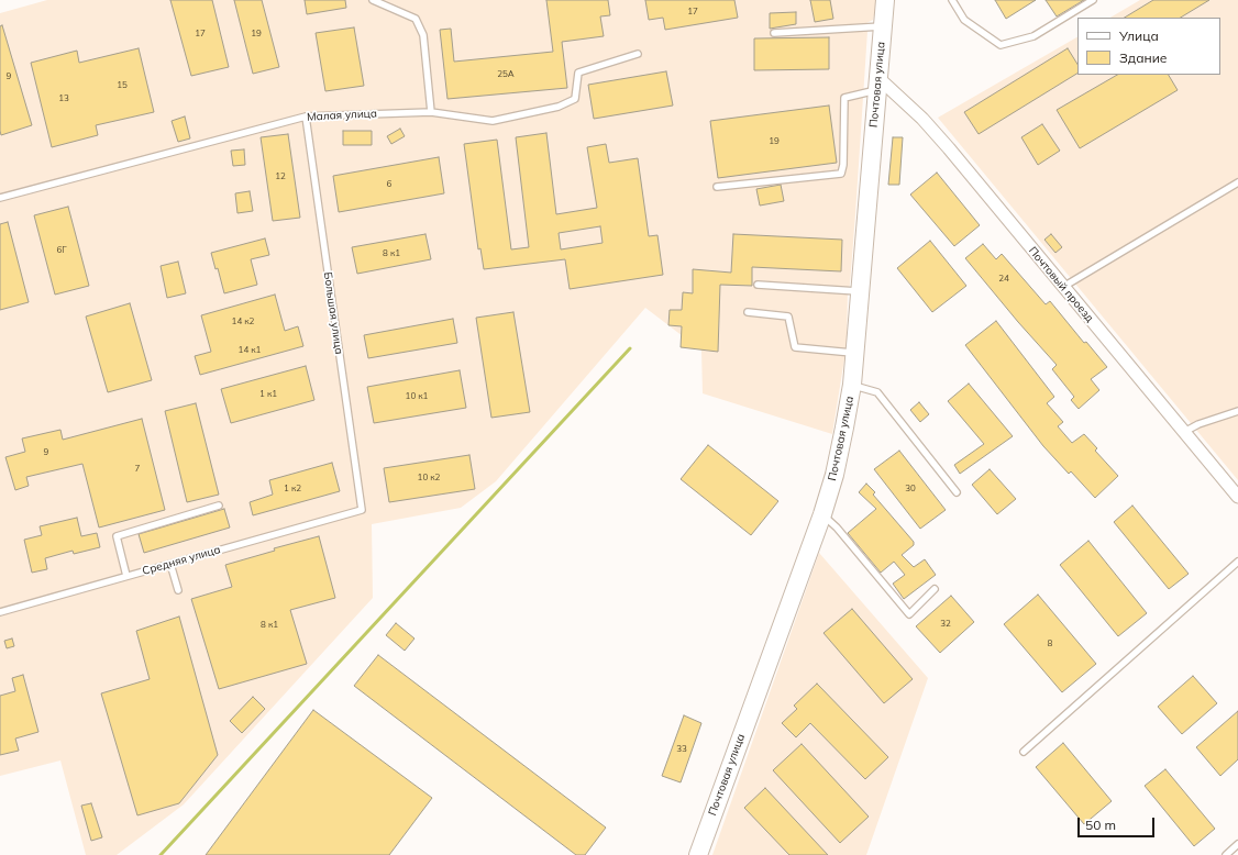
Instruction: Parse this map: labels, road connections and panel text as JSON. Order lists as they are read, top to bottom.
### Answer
{
  "streets": {
    "street": ["Почтовая улица", "Почтовый проезд"],
    "lane": ["Малая улица", "Большая улица", "Средняя улица"]
  },
  "crossings": [
    ["Почтовая улица", "Почтовый проезд"],
    ["Малая улица", "Большая улица"],
    ["Большая улица", "Средняя улица"]
  ],
  "house_numbers": [
    "17",
    "17",
    "19",
    "25А",
    "9",
    "15",
    "13",
    "19",
    "12",
    "6",
    "6Г",
    "8 к1",
    "24",
    "14 к2",
    "14 к1",
    "1 к1",
    "10 к1",
    "9",
    "7",
    "10 к2",
    "1 к2",
    "30",
    "32",
    "8 к1",
    "8",
    "33"
  ],
  "legend": ["Улица", "Здание"],
  "scale_bar": "50 m"
}
